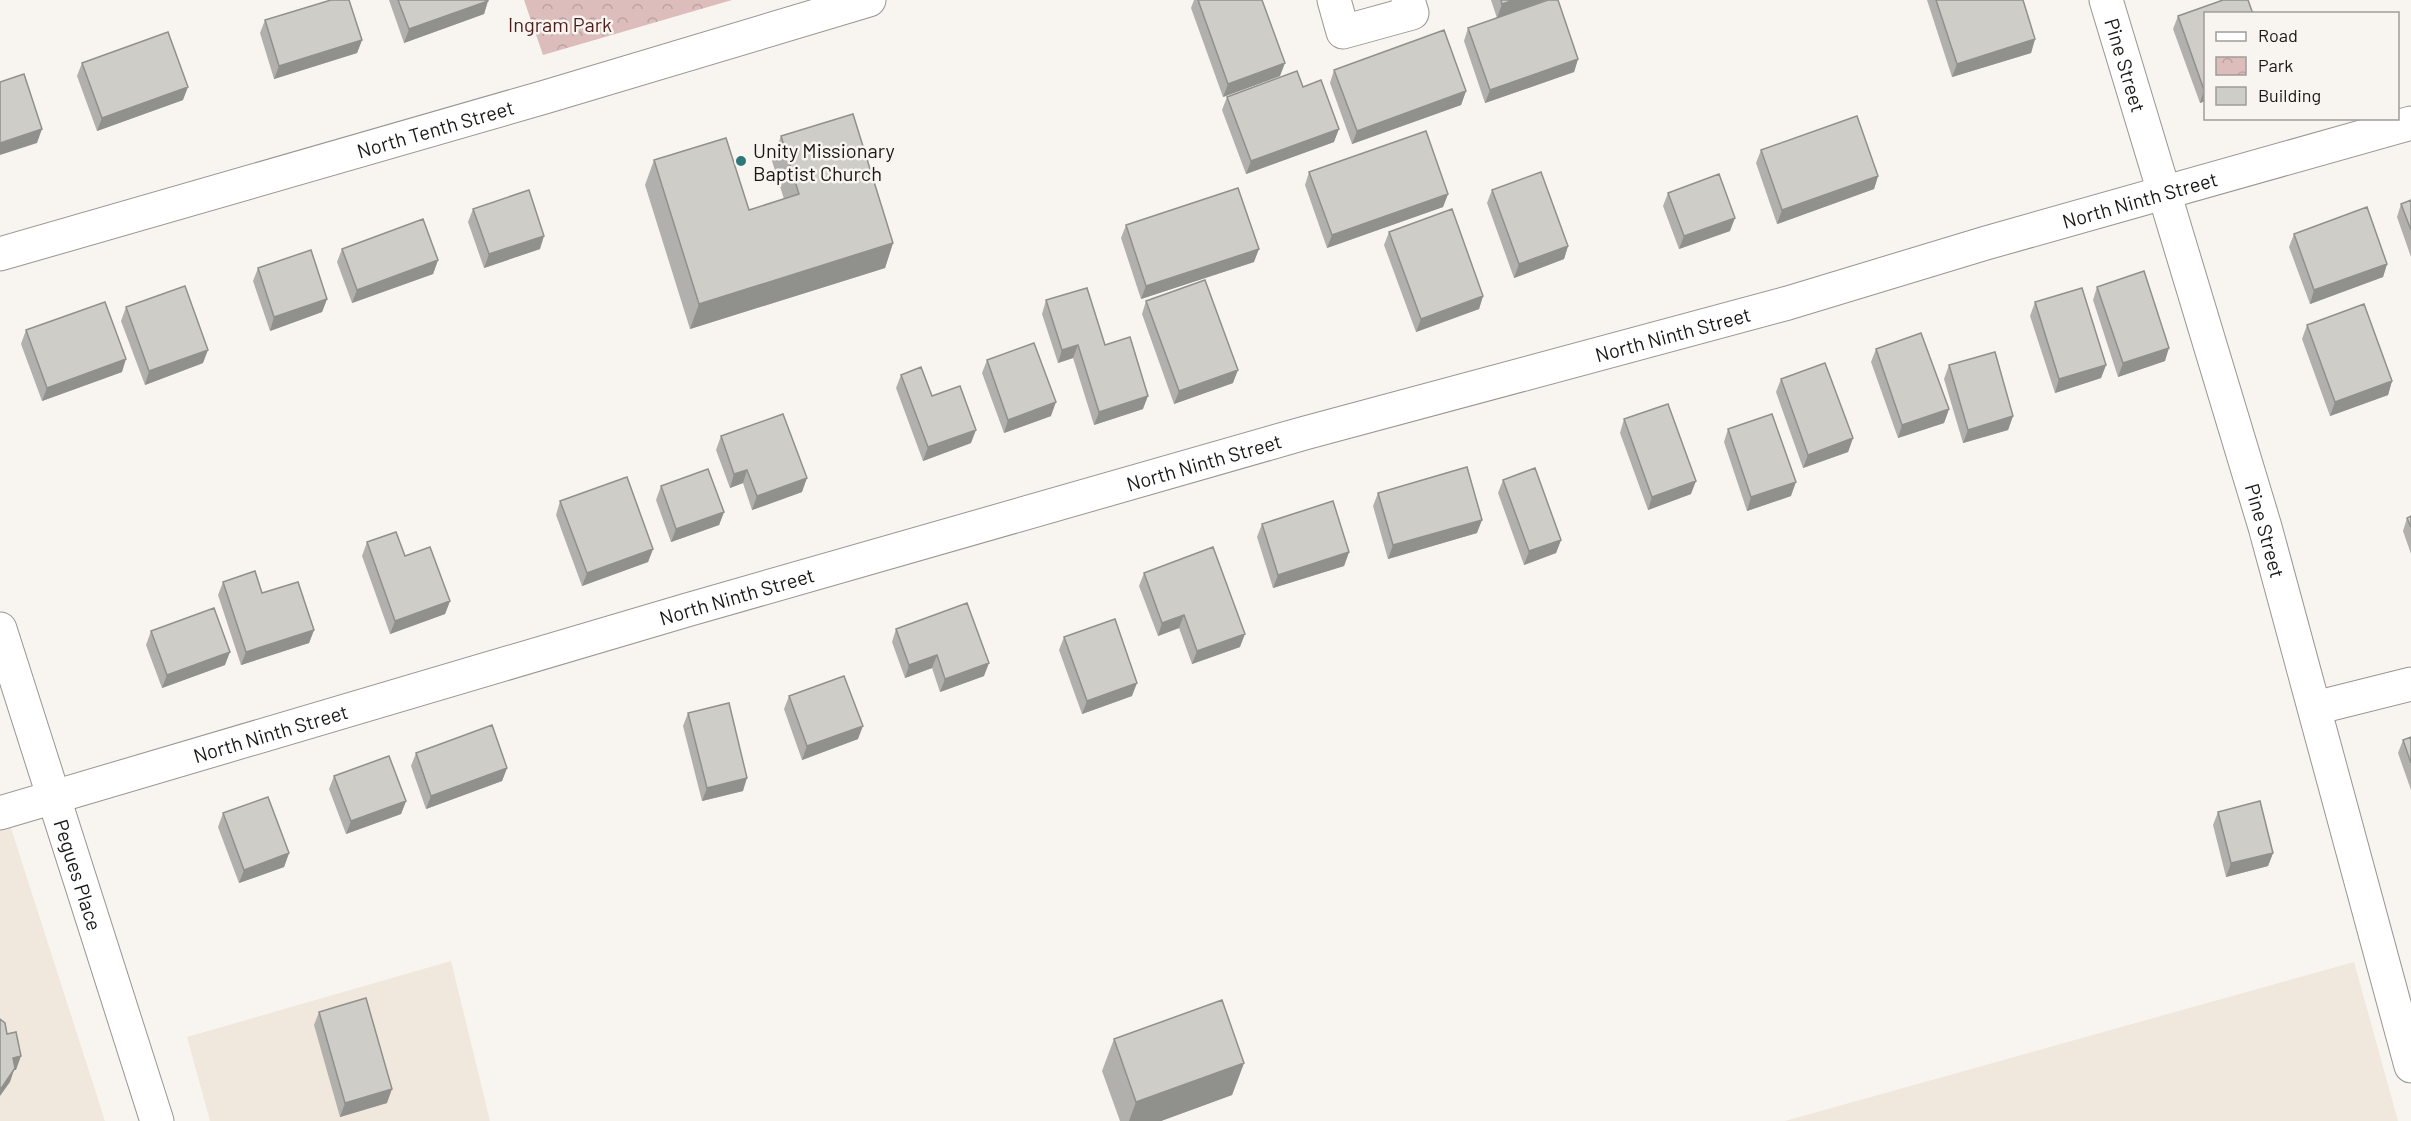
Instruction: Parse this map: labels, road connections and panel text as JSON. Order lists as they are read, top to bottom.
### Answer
{
  "streets": {
    "street": [
      "Pine Street",
      "North Tenth Street",
      "North Ninth Street",
      "Pegues Place"
    ]
  },
  "crossings": [
    ["Pine Street", "North Ninth Street"],
    ["North Ninth Street", "Pegues Place"]
  ],
  "parks": ["Ingram Park"],
  "places": ["Unity Missionary Baptist Church"],
  "legend": ["Road", "Park", "Building"]
}
